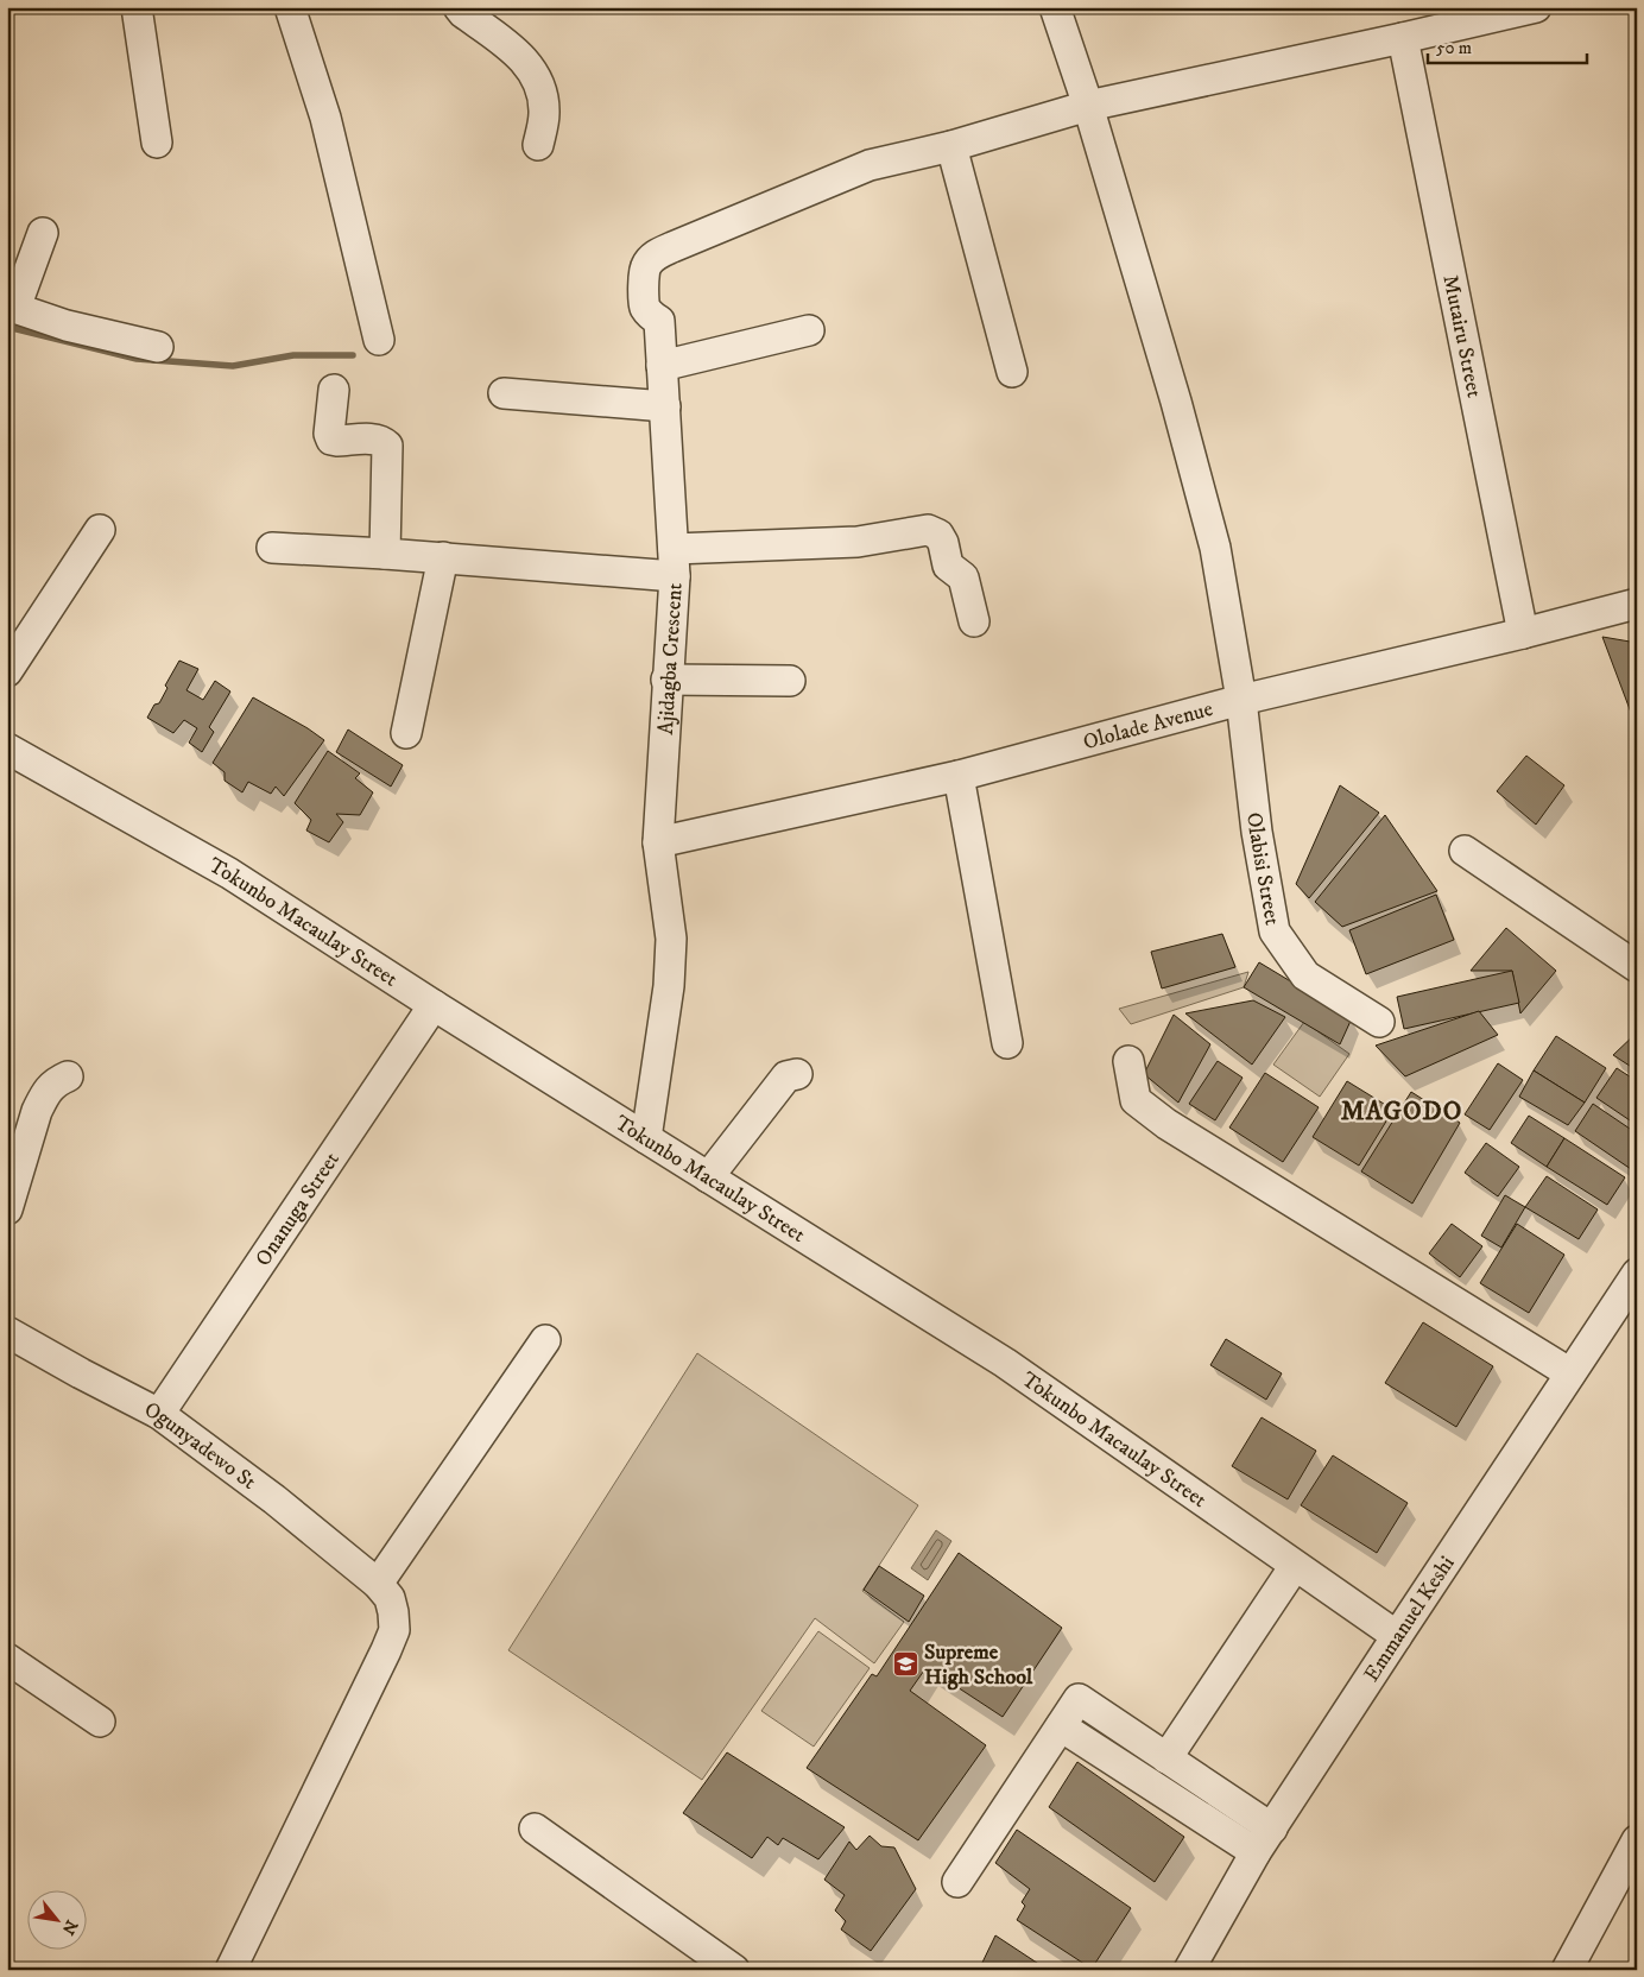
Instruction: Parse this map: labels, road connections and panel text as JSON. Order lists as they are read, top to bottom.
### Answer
{
  "streets": {
    "street": [
      "Mutairu Street",
      "Ajidagba Crescent",
      "Ololade Avenue",
      "Olabisi Street",
      "Tokunbo Macaulay Street",
      "Onanuga Street",
      "Ogunyadewo St",
      "Emmanuel Keshi"
    ]
  },
  "crossings": [
    ["Mutairu Street", "Ololade Avenue"],
    ["Ajidagba Crescent", "Ololade Avenue"],
    ["Ajidagba Crescent", "Tokunbo Macaulay Street"],
    ["Ololade Avenue", "Olabisi Street"],
    ["Tokunbo Macaulay Street", "Onanuga Street"],
    ["Tokunbo Macaulay Street", "Emmanuel Keshi"],
    ["Onanuga Street", "Ogunyadewo St"]
  ],
  "districts": ["MAGODO"],
  "places": {
    "school or university": ["Supreme High School"]
  },
  "scale_bar": "50 m",
  "north": "bottom right"
}
